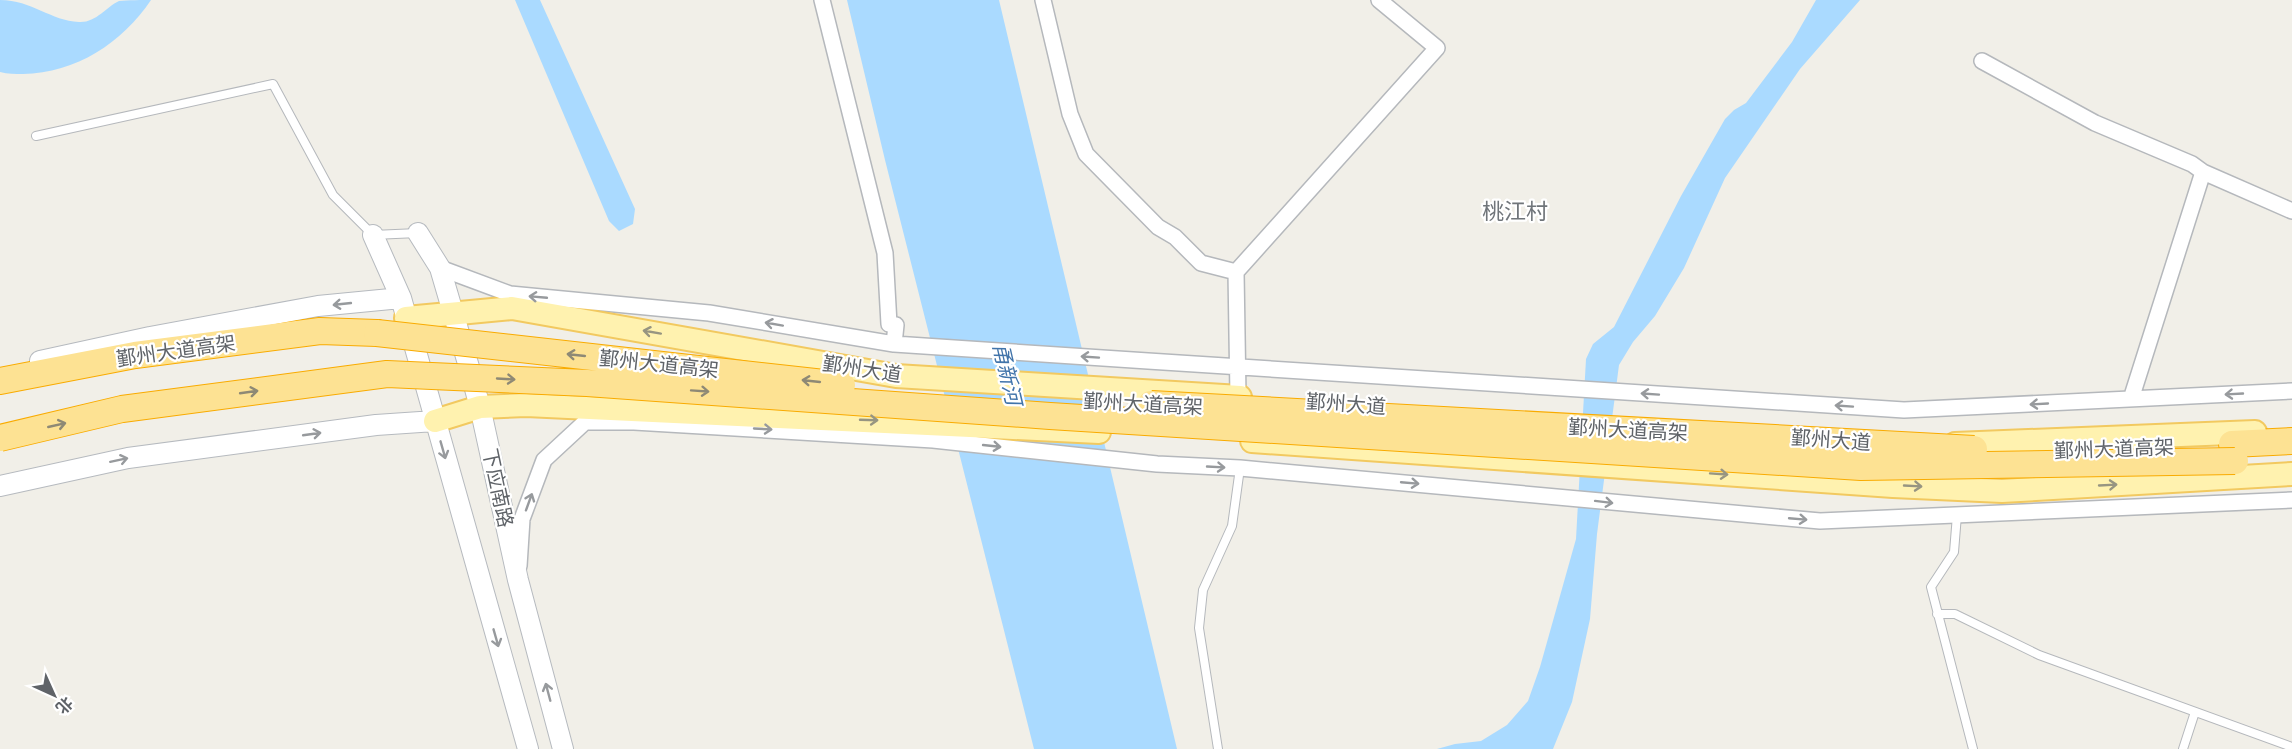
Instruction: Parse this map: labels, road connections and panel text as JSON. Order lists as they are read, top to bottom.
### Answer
{
  "streets": {
    "highway": ["鄞州大道高架"],
    "main road": ["鄞州大道", "下应南路"]
  },
  "crossings": [
    ["鄞州大道", "下应南路"]
  ],
  "districts": ["桃江村"],
  "water": ["甬新河"],
  "north": "bottom right"
}
